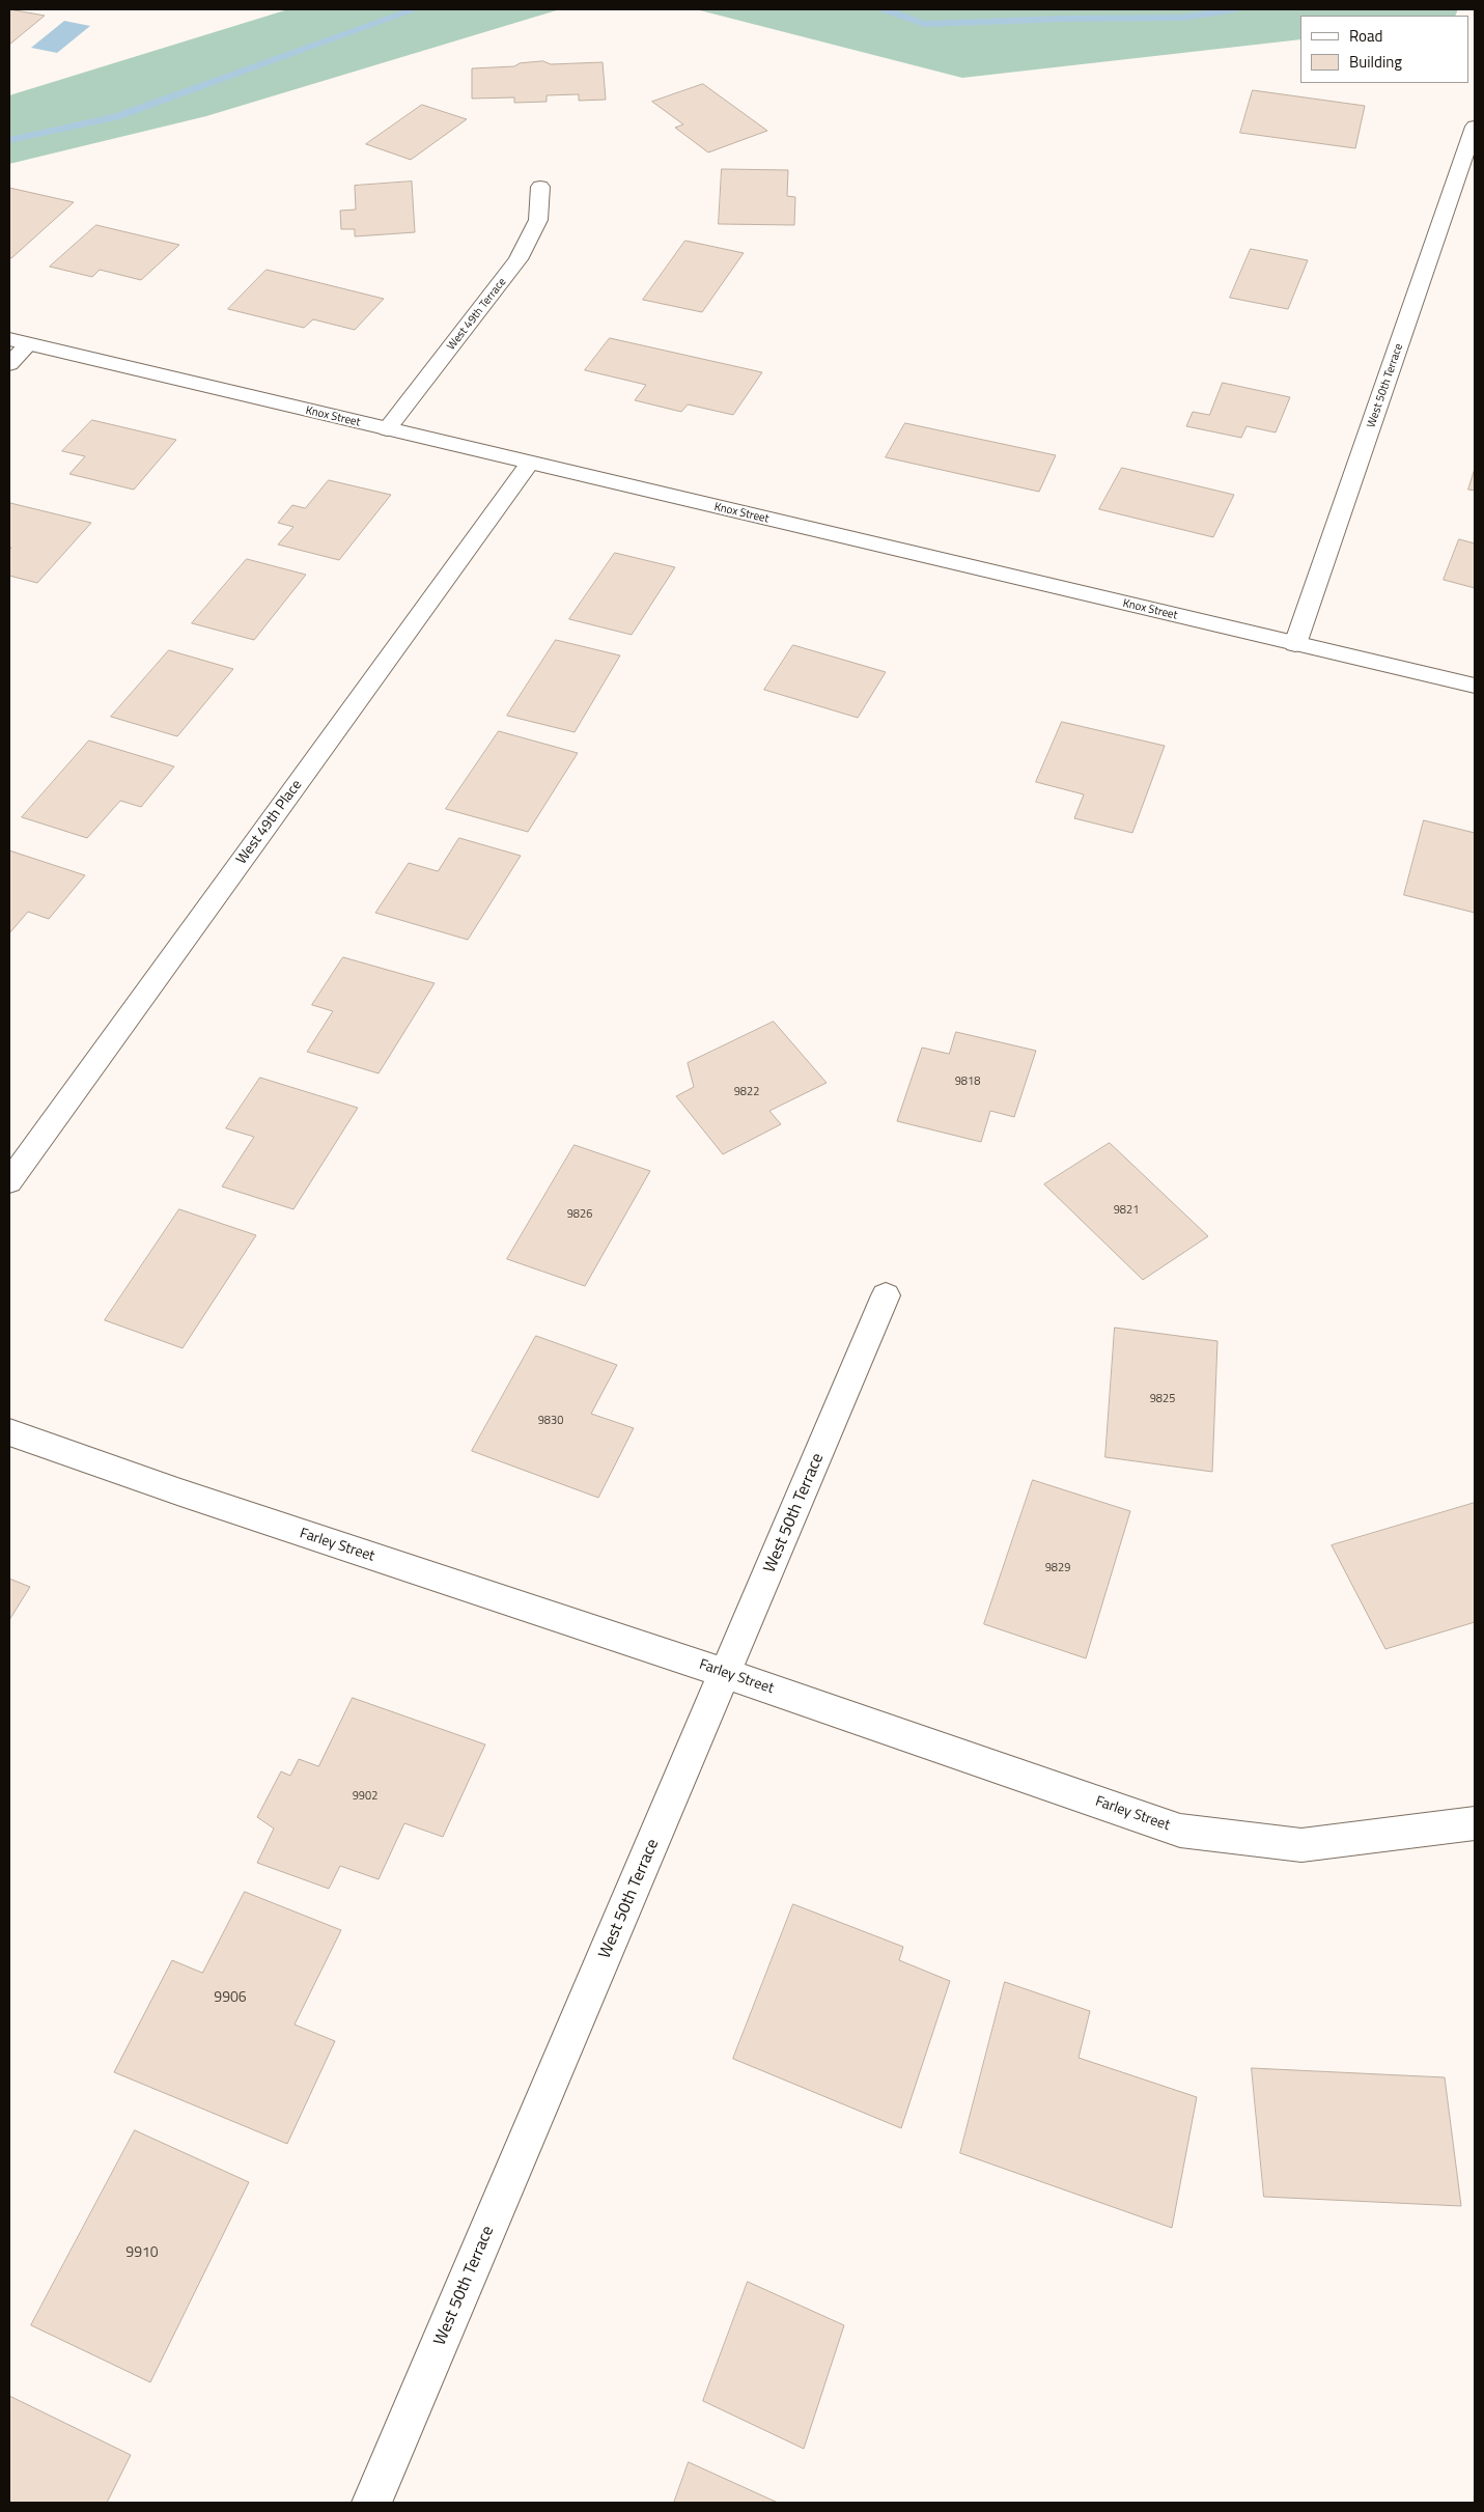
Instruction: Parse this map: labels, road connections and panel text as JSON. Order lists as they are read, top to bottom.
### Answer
{
  "streets": {
    "street": [
      "West 49th Terrace",
      "West 50th Terrace",
      "Knox Street",
      "West 49th Place",
      "Farley Street"
    ]
  },
  "crossings": [
    ["West 49th Terrace", "Knox Street"],
    ["West 50th Terrace", "Knox Street"],
    ["West 50th Terrace", "Farley Street"],
    ["Knox Street", "West 49th Place"]
  ],
  "house_numbers": [
    "9818",
    "9822",
    "9821",
    "9826",
    "9825",
    "9830",
    "9829",
    "9902",
    "9906",
    "9910"
  ],
  "legend": ["Road", "Building"]
}
